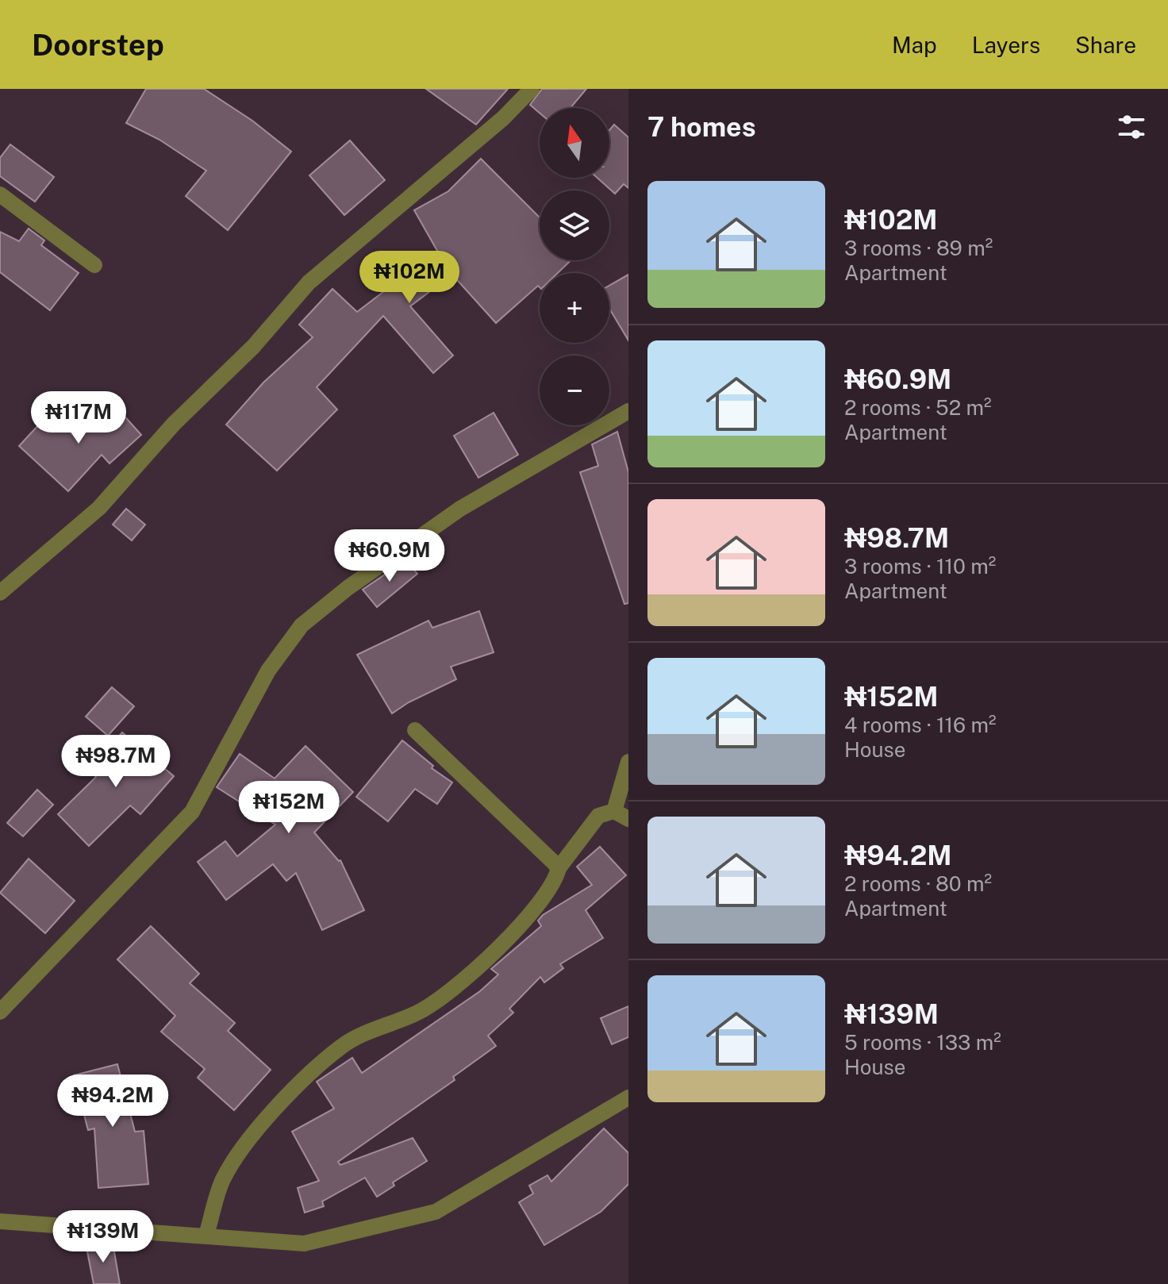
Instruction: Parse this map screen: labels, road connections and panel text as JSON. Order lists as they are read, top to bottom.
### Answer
{
  "north": "top",
  "page": {
    "header": "Doorstep",
    "nav": ["Map", "Layers", "Share"],
    "heading": "7 homes",
    "map_buttons": ["+", "−"],
    "list": [
      {
        "name": "₦102M",
        "note": "3 rooms · 89 m² · Apartment"
      },
      {
        "name": "₦60.9M",
        "note": "2 rooms · 52 m² · Apartment"
      },
      {
        "name": "₦98.7M",
        "note": "3 rooms · 110 m² · Apartment"
      },
      {
        "name": "₦152M",
        "note": "4 rooms · 116 m² · House"
      },
      {
        "name": "₦94.2M",
        "note": "2 rooms · 80 m² · Apartment"
      },
      {
        "name": "₦139M",
        "note": "5 rooms · 133 m² · House"
      }
    ],
    "price": [
      "₦102M",
      "₦117M",
      "₦60.9M",
      "₦98.7M",
      "₦152M",
      "₦94.2M",
      "₦139M"
    ]
  }
}
